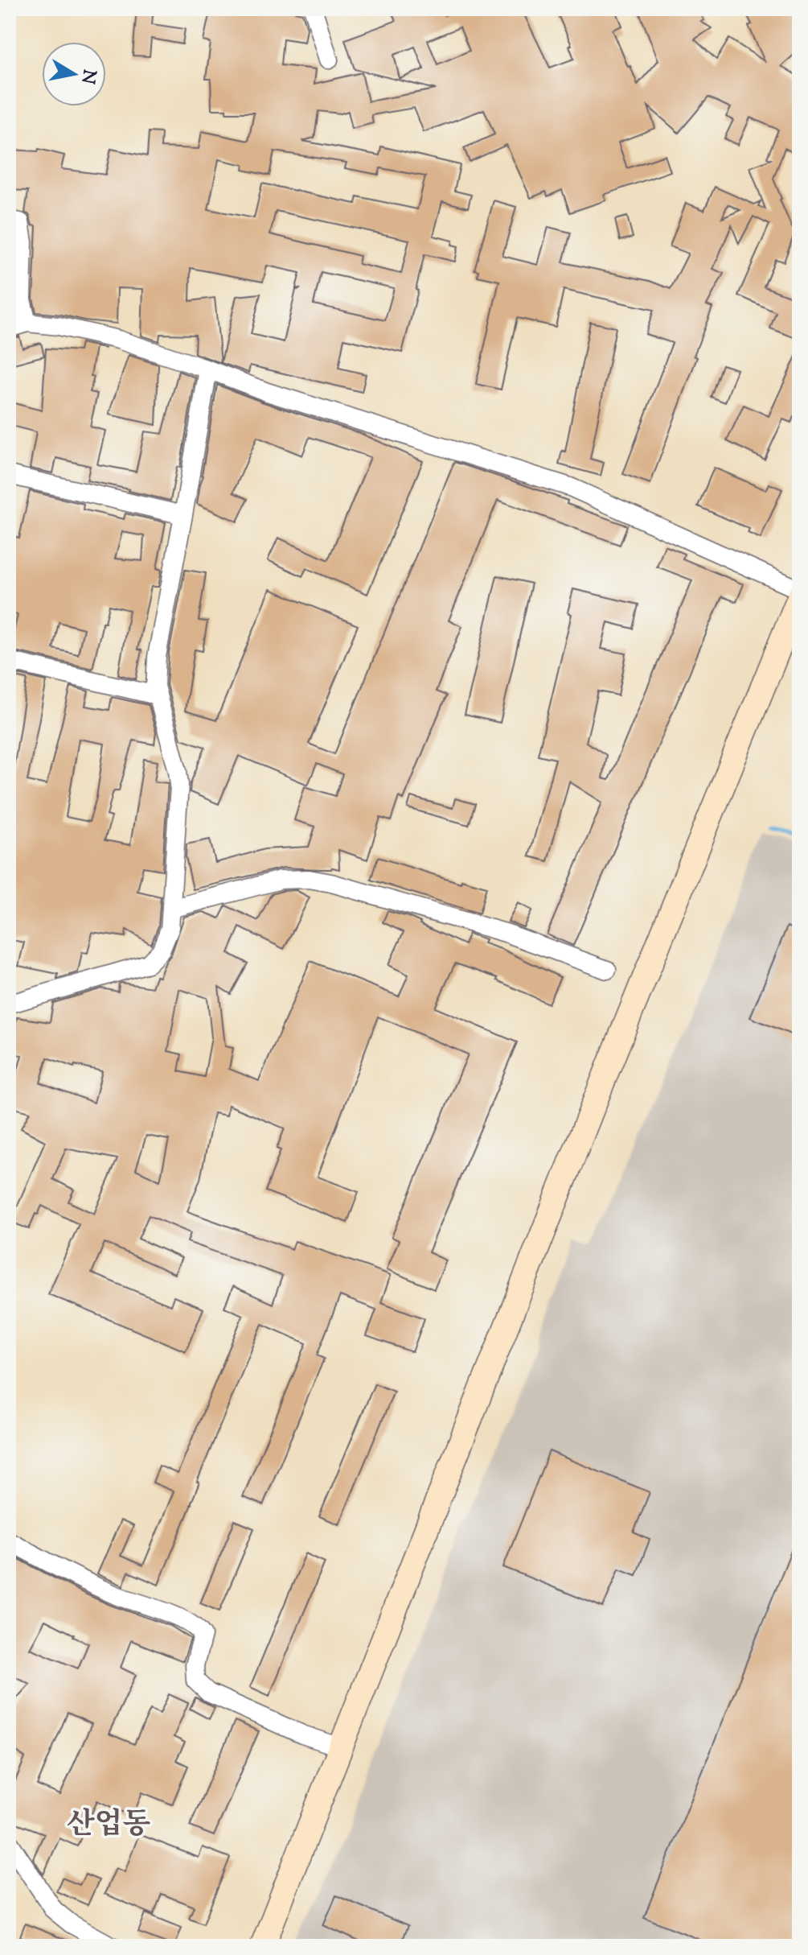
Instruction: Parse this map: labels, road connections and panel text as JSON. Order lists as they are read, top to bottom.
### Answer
{
  "districts": ["산업동"],
  "north": "right"
}
